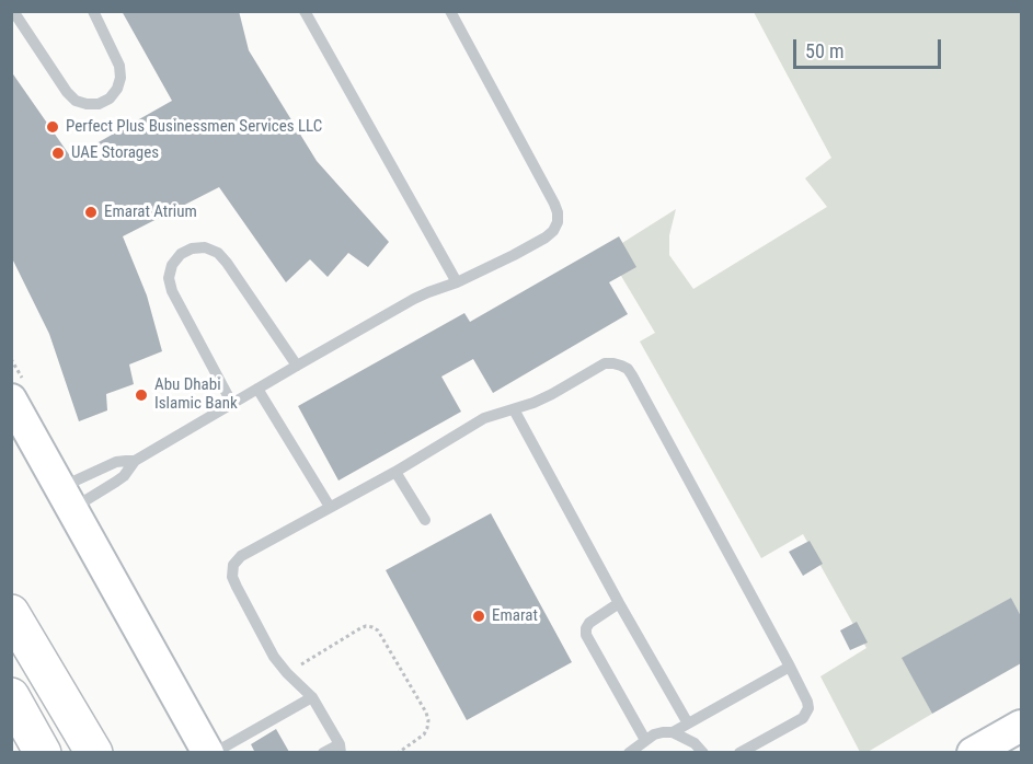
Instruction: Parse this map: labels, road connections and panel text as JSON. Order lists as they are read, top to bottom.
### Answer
{
  "places": [
    "Perfect Plus Businessmen Services LLC",
    "UAE Storages",
    "Emarat Atrium",
    "Abu Dhabi Islamic Bank",
    "Emarat"
  ],
  "scale_bar": "50 m"
}
